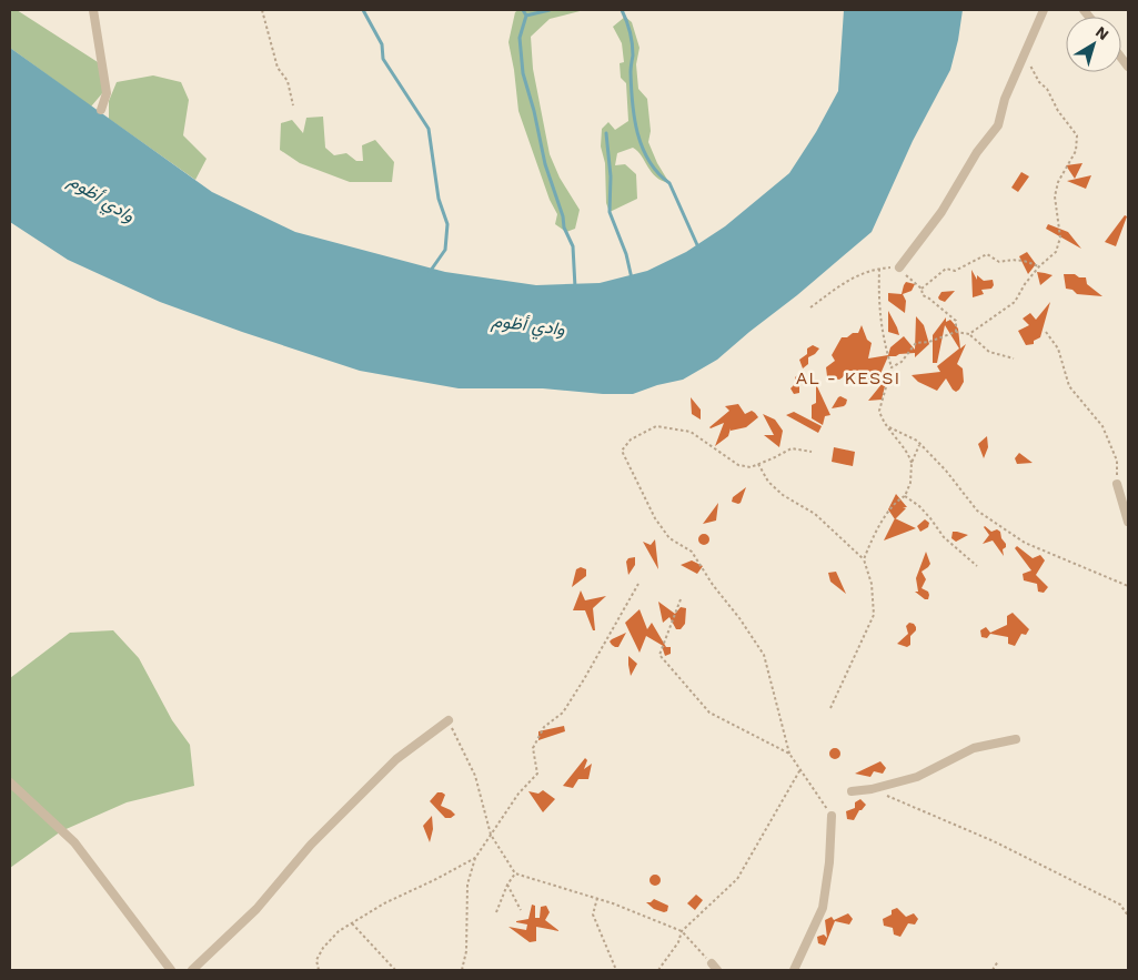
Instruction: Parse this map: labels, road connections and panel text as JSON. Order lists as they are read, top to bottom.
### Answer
{
  "districts": ["AL - KESSI"],
  "water": ["وادي أظوم"],
  "north": "top right"
}
